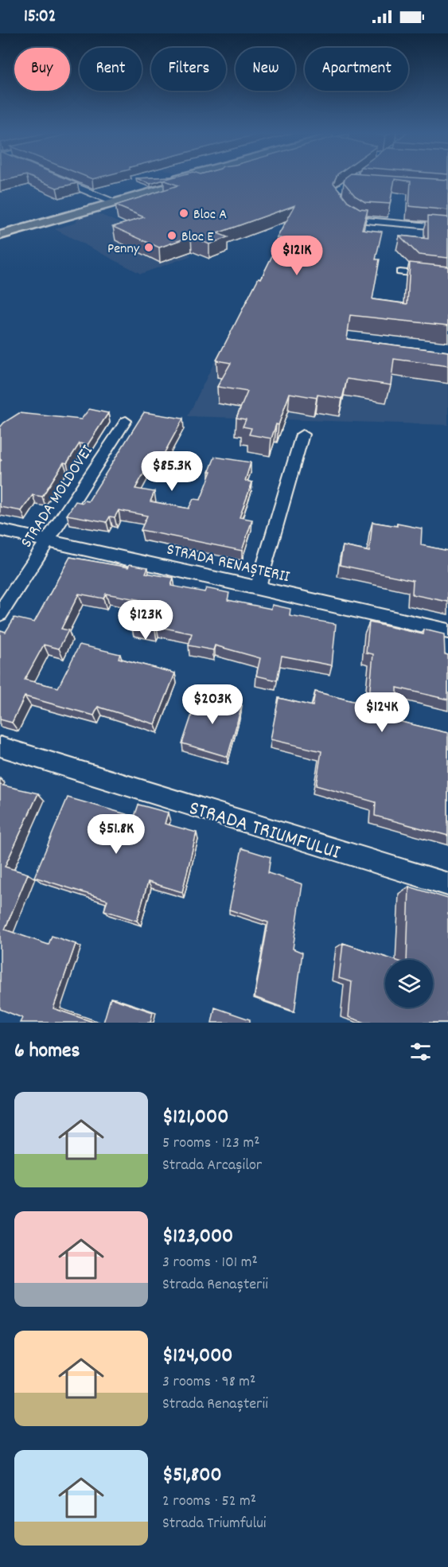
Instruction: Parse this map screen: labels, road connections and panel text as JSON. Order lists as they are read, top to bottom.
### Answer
{
  "streets": {
    "street": ["STRADA MOLDOVEI", "STRADA RENAȘTERII", "STRADA TRIUMFULUI"]
  },
  "crossings": [
    ["STRADA MOLDOVEI", "STRADA RENAȘTERII"]
  ],
  "places": ["Bloc A", "Bloc E", "Penny"],
  "page": {
    "status": "15:02",
    "chip": [
      "Buy",
      "Rent",
      "Filters",
      "New",
      "Apartment"
    ],
    "price": [
      "$121K",
      "$85.3K",
      "$123K",
      "$203K",
      "$124K",
      "$51.8K"
    ],
    "heading": "6 homes",
    "list": [
      {
        "name": "$121,000",
        "note": "5 rooms · 123 m² · Strada Arcașilor"
      },
      {
        "name": "$123,000",
        "note": "3 rooms · 101 m² · Strada Renașterii"
      },
      {
        "name": "$124,000",
        "note": "3 rooms · 98 m² · Strada Renașterii"
      },
      {
        "name": "$51,800",
        "note": "2 rooms · 52 m² · Strada Triumfului"
      }
    ]
  }
}
